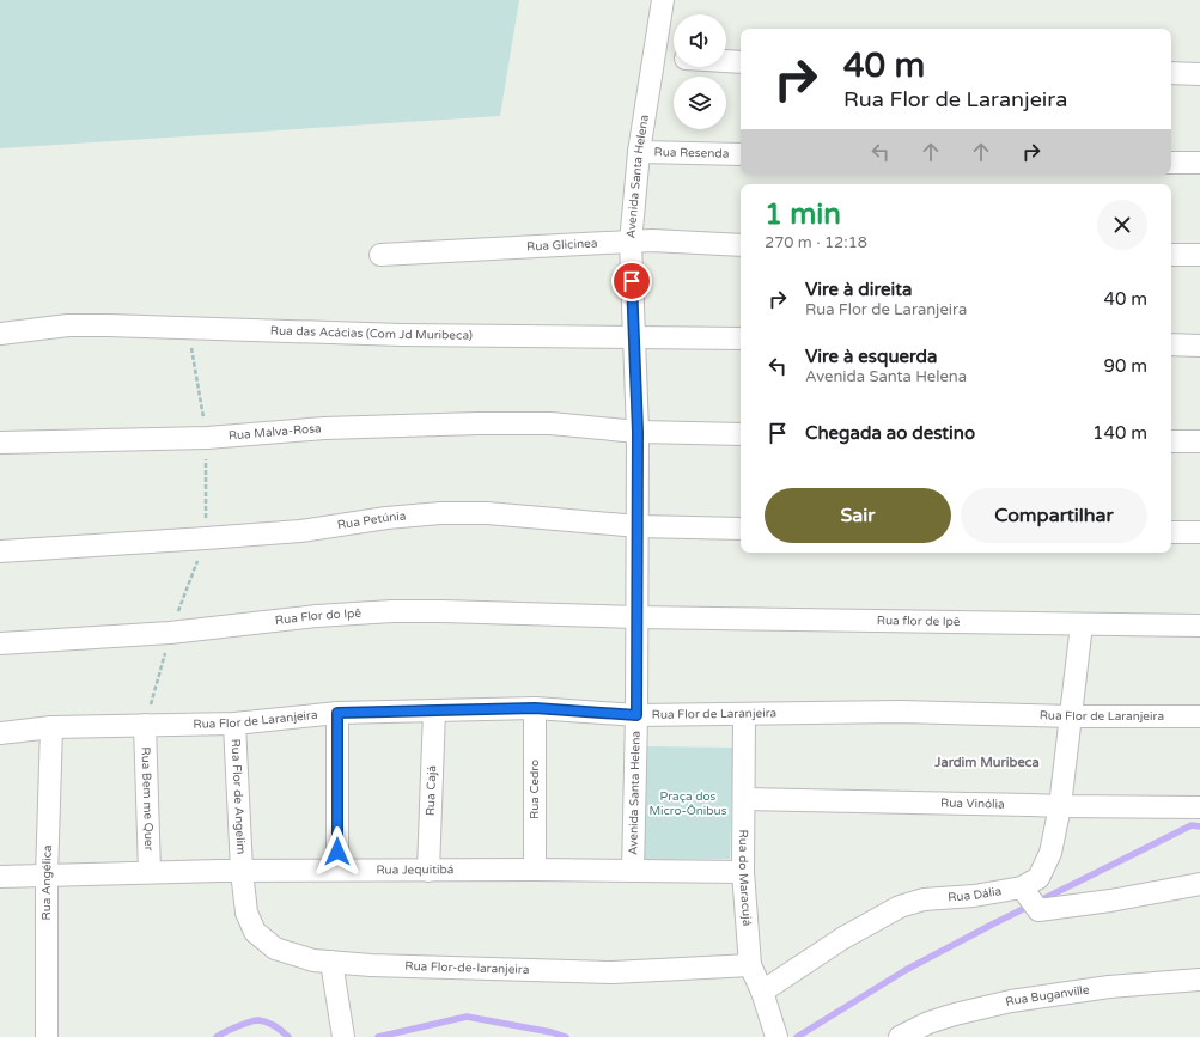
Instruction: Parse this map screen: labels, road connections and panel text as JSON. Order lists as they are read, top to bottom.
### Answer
{
  "streets": {
    "street": [
      "Rua Resenda",
      "Avenida Santa Helena",
      "Rua Glicinea",
      "Rua das Acácias (Com Jd Muribeca)",
      "Rua Malva-Rosa",
      "Rua Petúnia",
      "Rua Flor do Ipê",
      "Rua flor de Ipê",
      "Rua Flor de Laranjeira",
      "Rua Cedro",
      "Rua Cajá",
      "Rua Flor de Angelim",
      "Rua Bem me Quer",
      "Rua Vinólia",
      "Rua Jequitibá",
      "Rua do Maracujá",
      "Rua Angélica",
      "Rua Dália",
      "Rua Flor-de-laranjeira",
      "Rua Buganville"
    ]
  },
  "crossings": [
    ["Rua Resenda", "Avenida Santa Helena"],
    ["Avenida Santa Helena", "Rua Glicinea"],
    ["Avenida Santa Helena", "Rua das Acácias (Com Jd Muribeca)"],
    ["Avenida Santa Helena", "Rua Malva-Rosa"],
    ["Avenida Santa Helena", "Rua Petúnia"],
    ["Avenida Santa Helena", "Rua Flor do Ipê"],
    ["Avenida Santa Helena", "Rua flor de Ipê"],
    ["Avenida Santa Helena", "Rua Flor de Laranjeira"],
    ["Avenida Santa Helena", "Rua Jequitibá"],
    ["Rua Flor do Ipê", "Rua flor de Ipê"],
    ["Rua Flor de Laranjeira", "Rua Cedro"],
    ["Rua Flor de Laranjeira", "Rua Cajá"],
    ["Rua Flor de Laranjeira", "Rua Flor de Angelim"],
    ["Rua Flor de Laranjeira", "Rua Bem me Quer"],
    ["Rua Flor de Laranjeira", "Rua do Maracujá"],
    ["Rua Flor de Laranjeira", "Rua Angélica"],
    ["Rua Cedro", "Rua Jequitibá"],
    ["Rua Cajá", "Rua Jequitibá"],
    ["Rua Flor de Angelim", "Rua Jequitibá"],
    ["Rua Flor de Angelim", "Rua Flor-de-laranjeira"],
    ["Rua Bem me Quer", "Rua Jequitibá"],
    ["Rua Vinólia", "Rua do Maracujá"],
    ["Rua Jequitibá", "Rua do Maracujá"],
    ["Rua Jequitibá", "Rua Angélica"],
    ["Rua Jequitibá", "Rua Flor-de-laranjeira"],
    ["Rua do Maracujá", "Rua Dália"],
    ["Rua do Maracujá", "Rua Flor-de-laranjeira"]
  ],
  "districts": ["Jardim Muribeca"],
  "parks": ["Praça dos Micro-Ônibus"],
  "page": {
    "turn": ["40 m", "Rua Flor de Laranjeira"],
    "heading": ["1 min", "270 m · 12:18"],
    "list": [
      {
        "name": "Vire à direita",
        "note": "Rua Flor de Laranjeira",
        "value": "40 m"
      },
      {
        "name": "Vire à esquerda",
        "note": "Avenida Santa Helena",
        "value": "90 m"
      },
      {
        "name": "Chegada ao destino",
        "value": "140 m"
      }
    ],
    "buttons": ["Sair", "Compartilhar"]
  }
}
